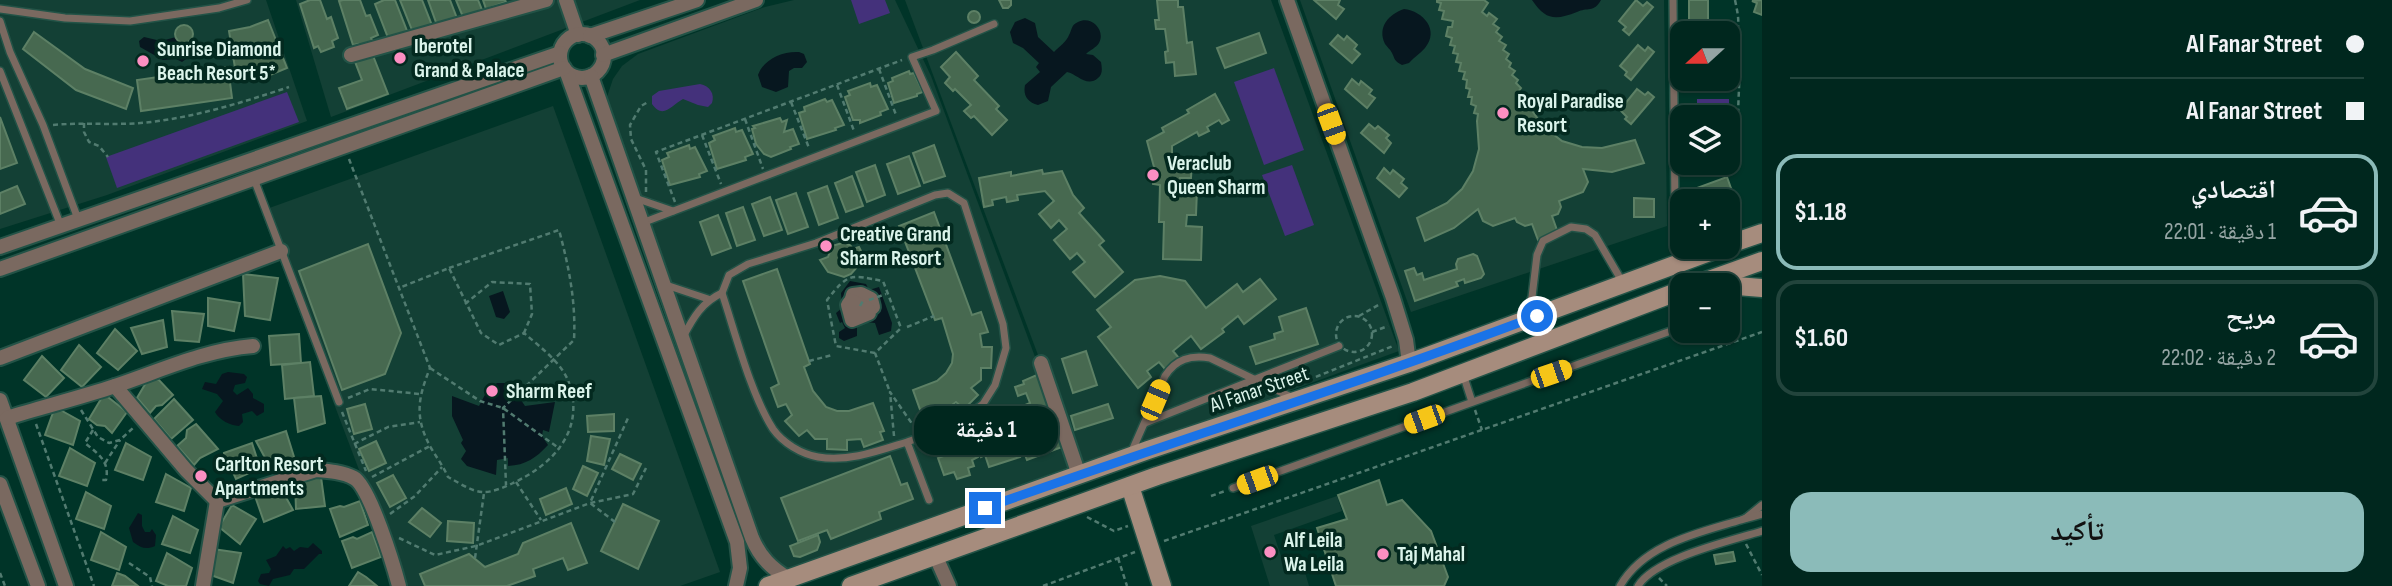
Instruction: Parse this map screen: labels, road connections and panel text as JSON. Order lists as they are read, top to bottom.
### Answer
{
  "streets": {
    "main road": ["Al Fanar Street"]
  },
  "places": [
    "Iberotel Grand & Palace",
    "Sunrise Diamond Beach Resort 5*",
    "Royal Paradise Resort",
    "Veraclub Queen Sharm",
    "Creative Grand Sharm Resort",
    "Sharm Reef",
    "Carlton Resort Apartments",
    "Alf Leila Wa Leila",
    "Taj Mahal"
  ],
  "north": "left",
  "page": {
    "banner": ["Al Fanar Street", "Al Fanar Street"],
    "map_buttons": ["+", "−"],
    "list": [
      {
        "name": "اقتصادي",
        "note": "1 دقيقة · 22:01",
        "value": "$1.18"
      },
      {
        "name": "مريح",
        "note": "2 دقيقة · 22:02",
        "value": "$1.60"
      }
    ],
    "bubble": "1 دقيقة",
    "buttons": "تأكيد"
  }
}
